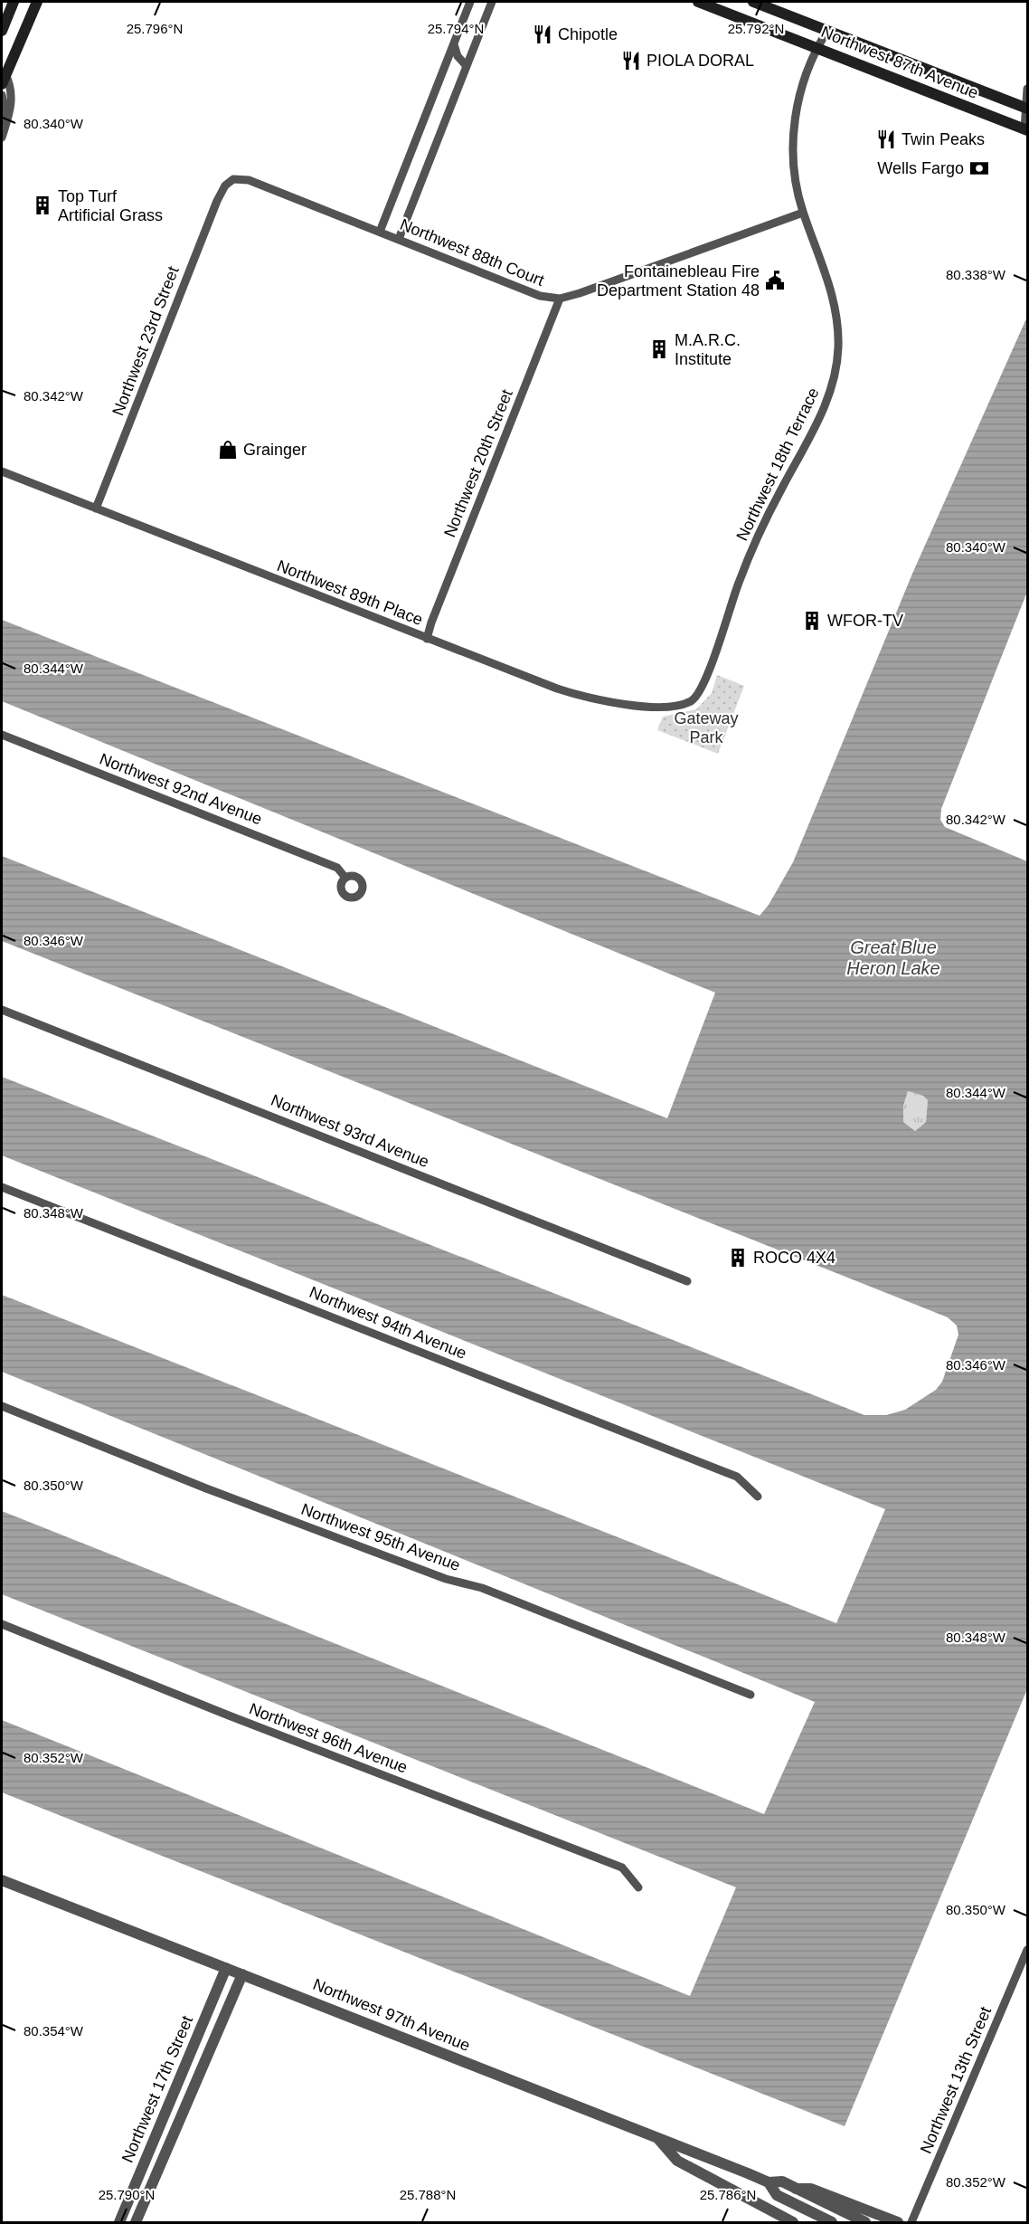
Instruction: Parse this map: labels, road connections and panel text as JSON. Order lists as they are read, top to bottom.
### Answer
{
  "streets": {
    "main road": ["Northwest 87th Avenue"],
    "street": [
      "Northwest 88th Court",
      "Northwest 23rd Street",
      "Northwest 20th Street",
      "Northwest 18th Terrace",
      "Northwest 89th Place",
      "Northwest 92nd Avenue",
      "Northwest 93rd Avenue",
      "Northwest 94th Avenue",
      "Northwest 95th Avenue",
      "Northwest 96th Avenue",
      "Northwest 97th Avenue",
      "Northwest 13th Street",
      "Northwest 17th Street"
    ]
  },
  "crossings": [
    ["Northwest 87th Avenue", "Northwest 18th Terrace"],
    ["Northwest 88th Court", "Northwest 23rd Street"],
    ["Northwest 88th Court", "Northwest 20th Street"],
    ["Northwest 88th Court", "Northwest 18th Terrace"],
    ["Northwest 23rd Street", "Northwest 89th Place"],
    ["Northwest 20th Street", "Northwest 89th Place"],
    ["Northwest 18th Terrace", "Northwest 89th Place"],
    ["Northwest 97th Avenue", "Northwest 17th Street"]
  ],
  "water": ["Great Blue Heron Lake"],
  "parks": ["Gateway Park"],
  "places": {
    "restaurant": ["Chipotle", "PIOLA DORAL", "Twin Peaks"],
    "bank": ["Wells Fargo"],
    "building": [
      "Top Turf Artificial Grass",
      "M.A.R.C. Institute",
      "WFOR-TV",
      "ROCO 4X4"
    ],
    "public building": ["Fontainebleau Fire Department Station 48"],
    "shop": ["Grainger"]
  },
  "coordinates": [
    "25.794°N",
    "25.792°N",
    "25.796°N",
    "80.340°W",
    "80.338°W",
    "80.342°W",
    "80.344°W",
    "80.346°W",
    "80.348°W",
    "80.350°W",
    "80.352°W",
    "80.354°W",
    "25.790°N",
    "25.788°N",
    "25.786°N"
  ]
}
